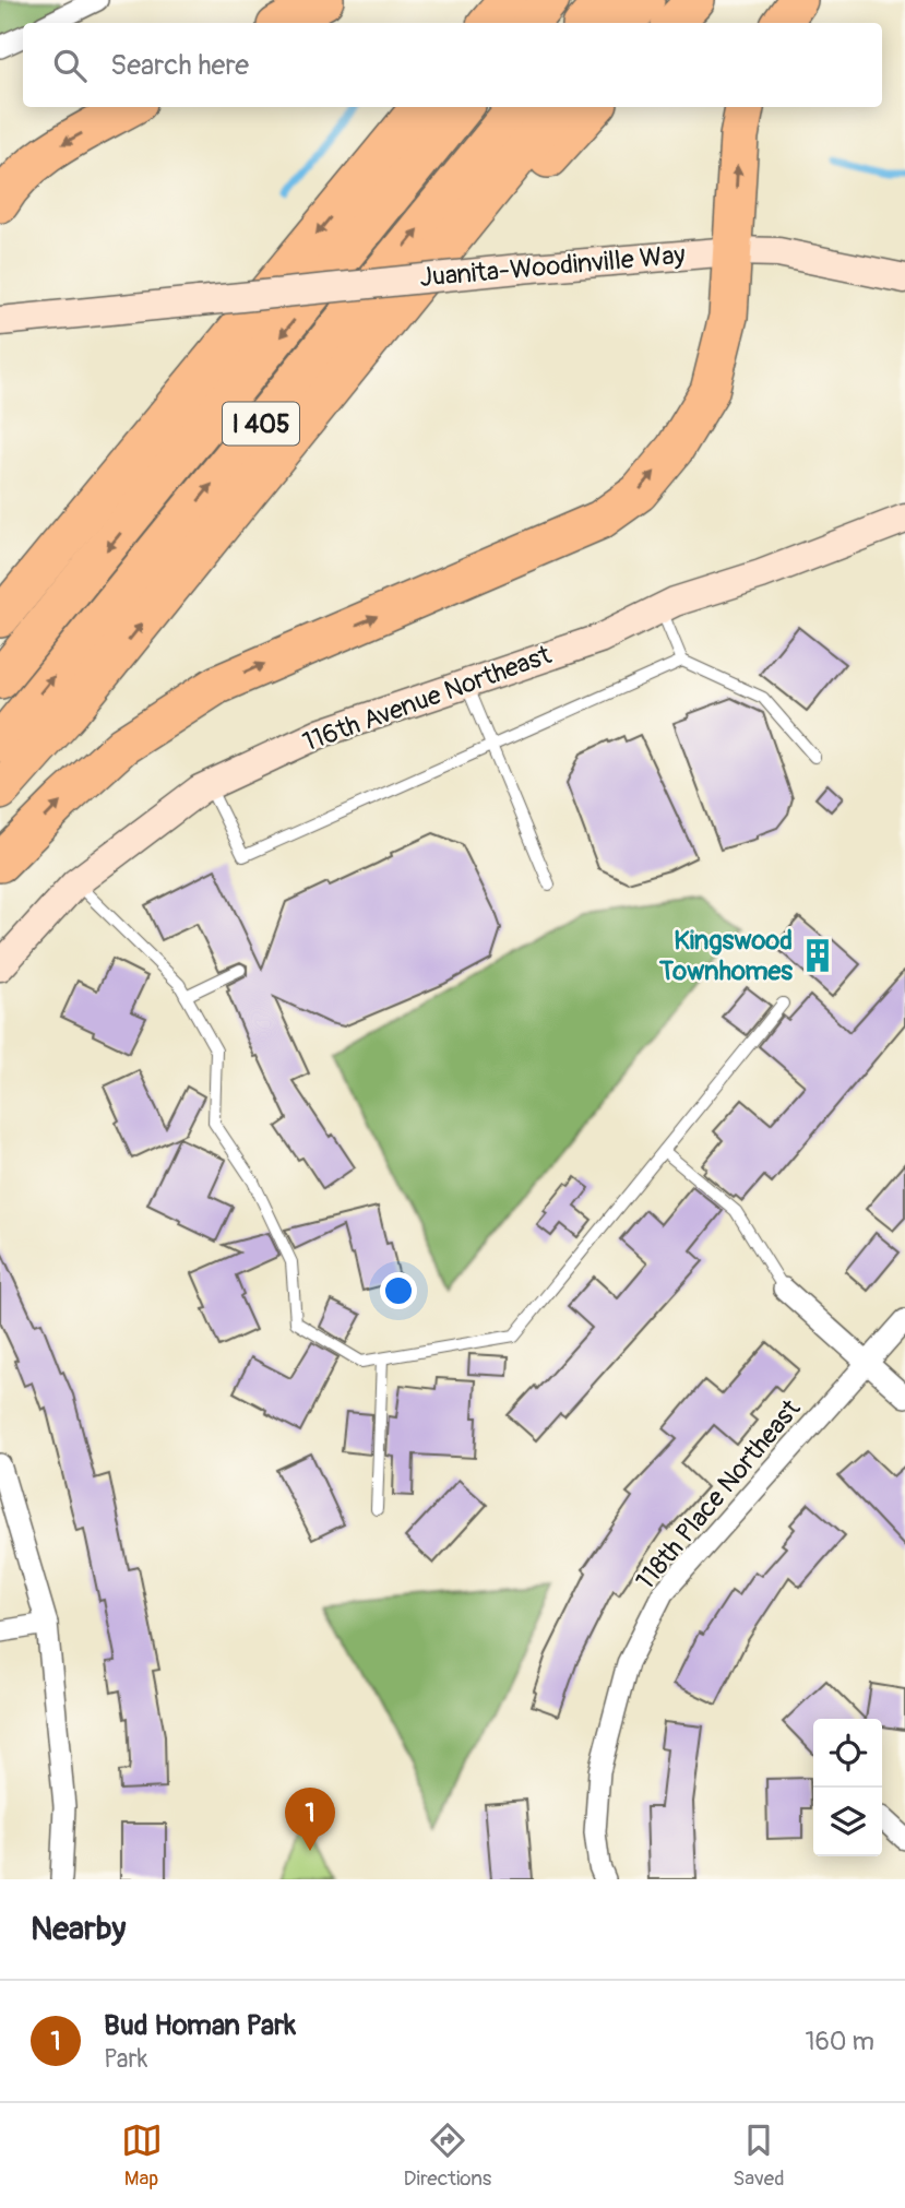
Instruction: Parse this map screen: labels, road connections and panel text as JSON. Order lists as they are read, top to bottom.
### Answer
{
  "streets": {
    "highway": ["I 405"],
    "street": ["Juanita-Woodinville Way", "116th Avenue Northeast", "118th Place Northeast"]
  },
  "places": {
    "building": ["Kingswood Townhomes"]
  },
  "page": {
    "search": "Search here",
    "pins": "1",
    "heading": "Nearby",
    "list": [
      {
        "mark": "1",
        "name": "Bud Homan Park",
        "note": "Park",
        "value": "160 m"
      }
    ],
    "nav": ["Map", "Directions", "Saved"]
  }
}
